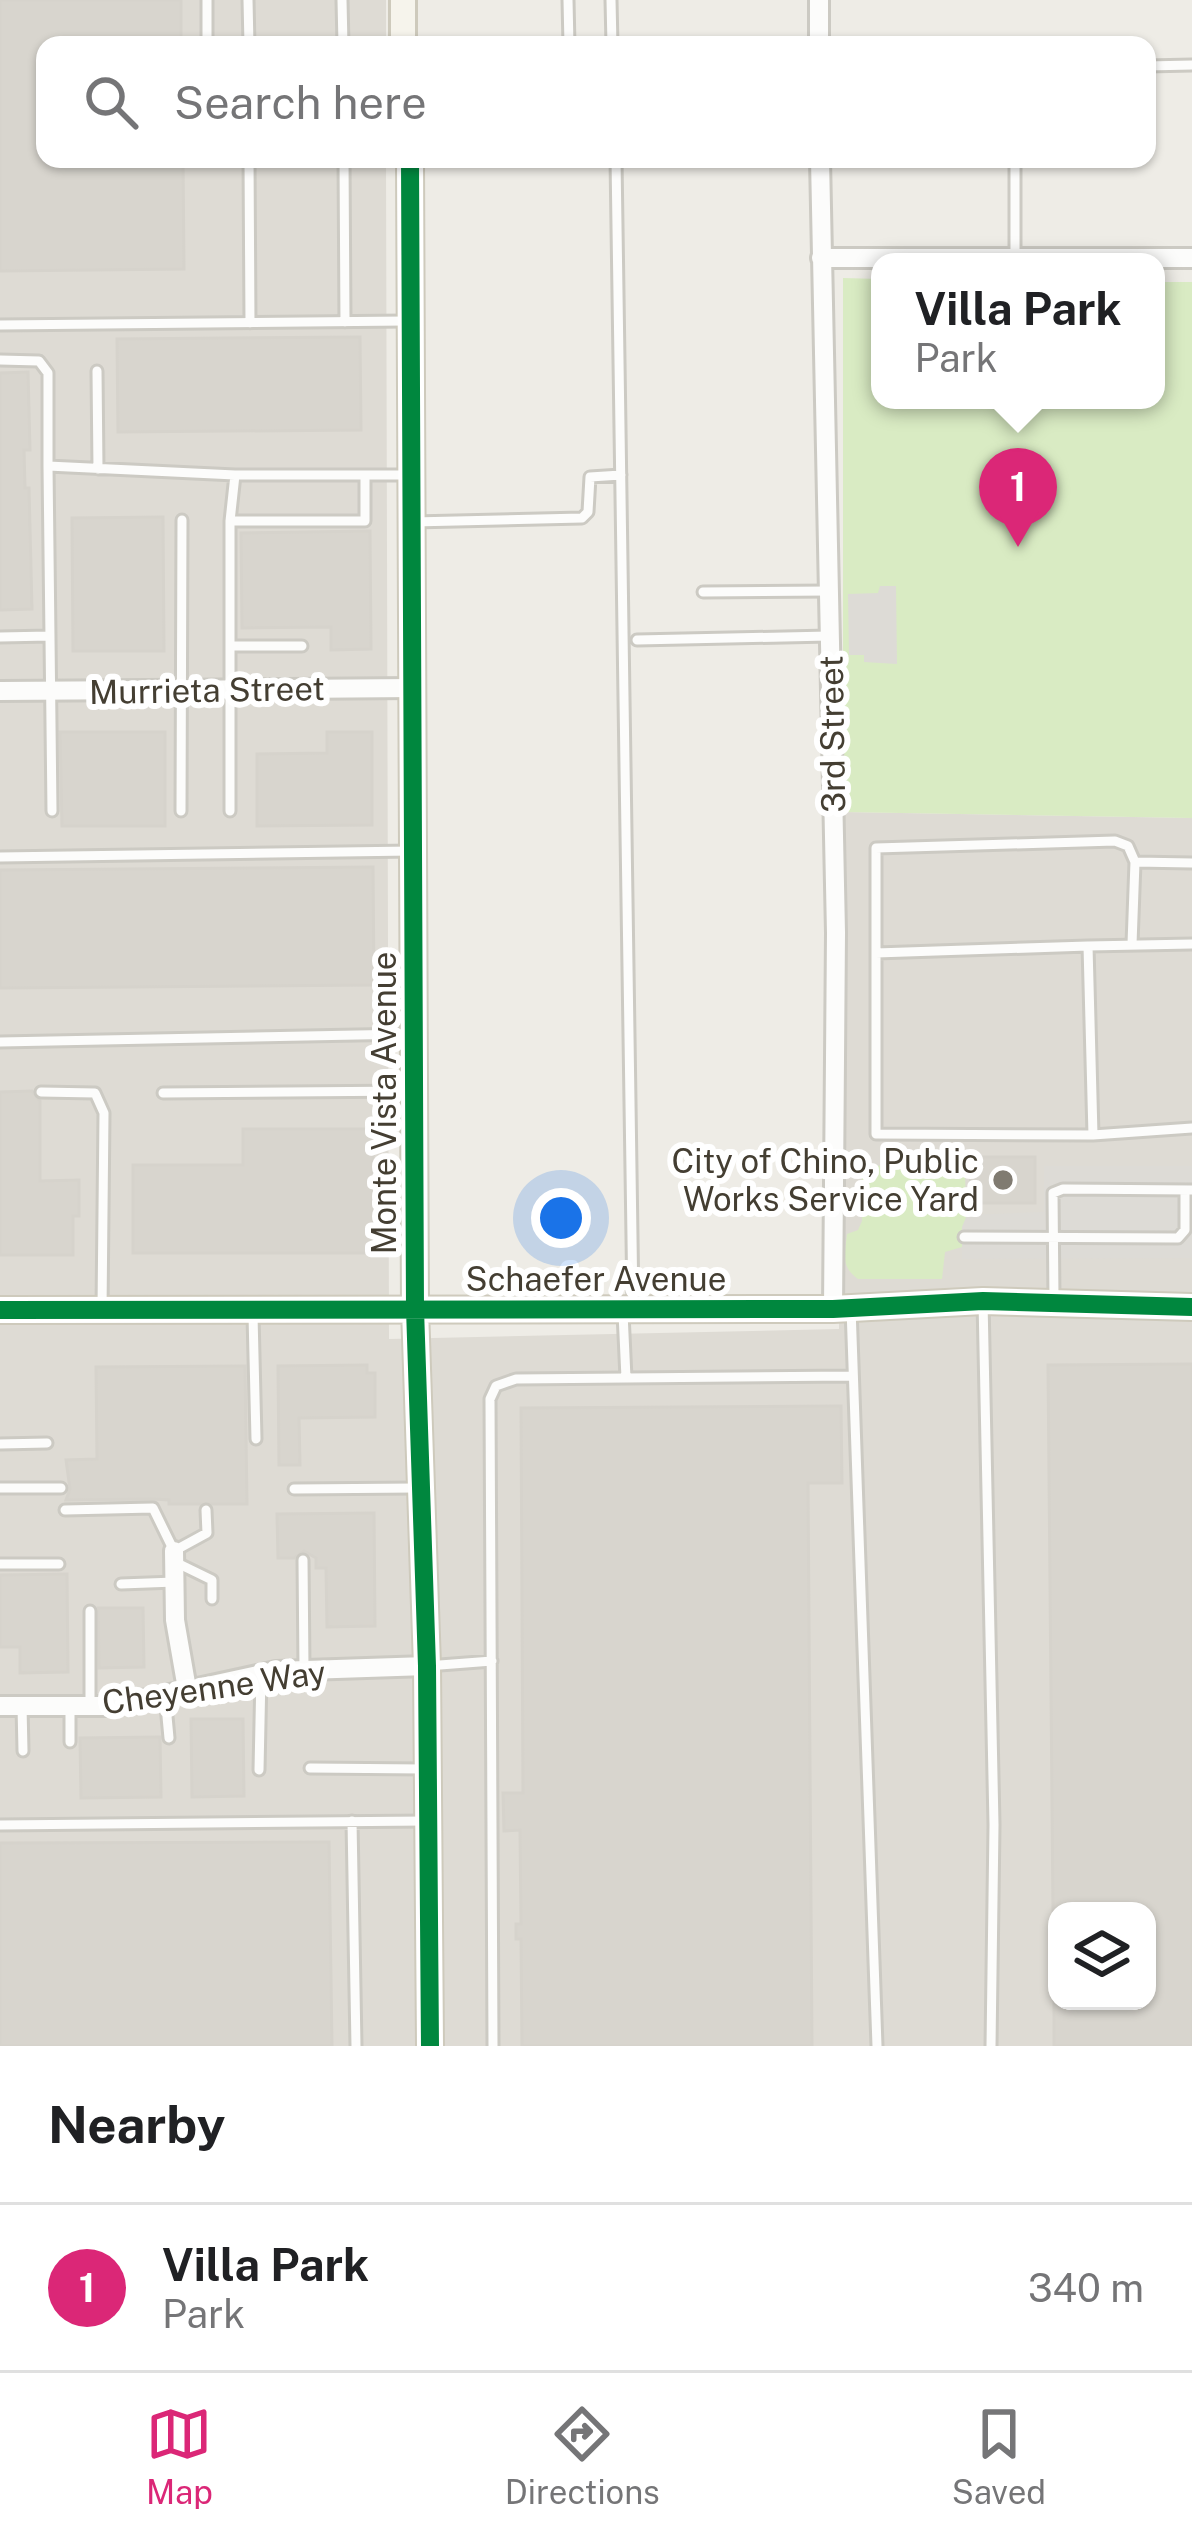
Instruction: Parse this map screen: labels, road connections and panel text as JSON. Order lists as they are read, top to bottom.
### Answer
{
  "streets": {
    "street": [
      "Murrieta Street",
      "3rd Street",
      "Monte Vista Avenue",
      "Schaefer Avenue",
      "Cheyenne Way"
    ]
  },
  "crossings": [
    ["Murrieta Street", "Monte Vista Avenue"],
    ["3rd Street", "Schaefer Avenue"],
    ["Monte Vista Avenue", "Schaefer Avenue"],
    ["Monte Vista Avenue", "Cheyenne Way"]
  ],
  "places": ["City of Chino, Public Works Service Yard"],
  "page": {
    "search": "Search here",
    "popup": ["Villa Park", "Park"],
    "pins": "1",
    "heading": "Nearby",
    "list": [
      {
        "mark": "1",
        "name": "Villa Park",
        "note": "Park",
        "value": "340 m"
      }
    ],
    "nav": ["Map", "Directions", "Saved"]
  }
}
